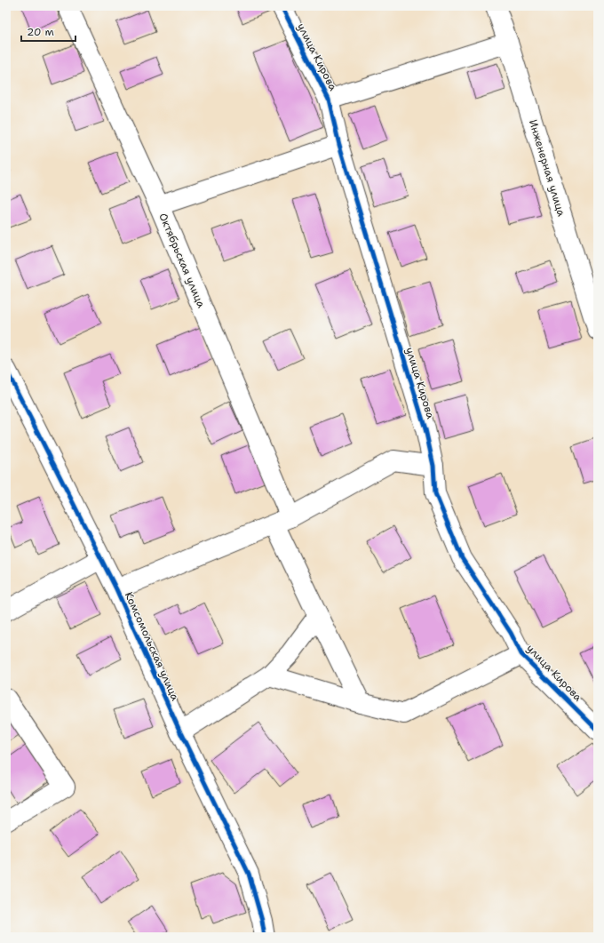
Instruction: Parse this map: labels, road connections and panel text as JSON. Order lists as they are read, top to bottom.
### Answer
{
  "streets": {
    "street": [
      "улица Кирова",
      "Инженерная улица",
      "Октябрьская улица",
      "Комсомольская улица"
    ]
  },
  "scale_bar": "20 m"
}
